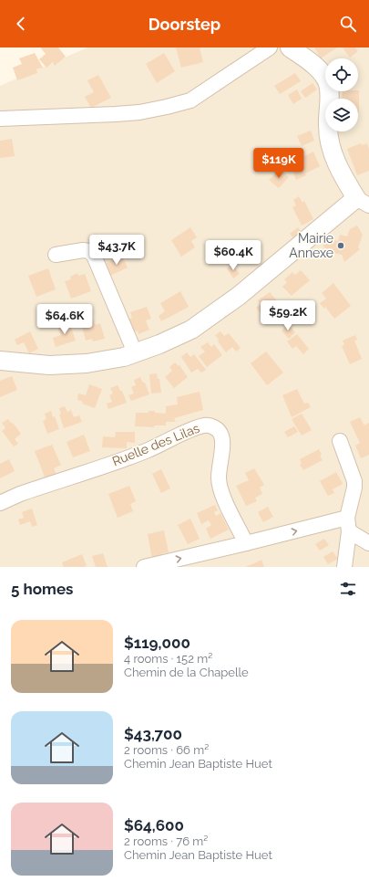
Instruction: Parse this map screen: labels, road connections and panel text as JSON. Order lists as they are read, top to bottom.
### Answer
{
  "streets": {
    "street": ["Ruelle des Lilas"]
  },
  "places": ["Mairie Annexe"],
  "page": {
    "header": "Doorstep",
    "price": [
      "$119K",
      "$43.7K",
      "$60.4K",
      "$59.2K",
      "$64.6K"
    ],
    "heading": "5 homes",
    "list": [
      {
        "name": "$119,000",
        "note": "4 rooms · 152 m² · Chemin de la Chapelle"
      },
      {
        "name": "$43,700",
        "note": "2 rooms · 66 m² · Chemin Jean Baptiste Huet"
      },
      {
        "name": "$64,600",
        "note": "2 rooms · 76 m² · Chemin Jean Baptiste Huet"
      }
    ]
  }
}
